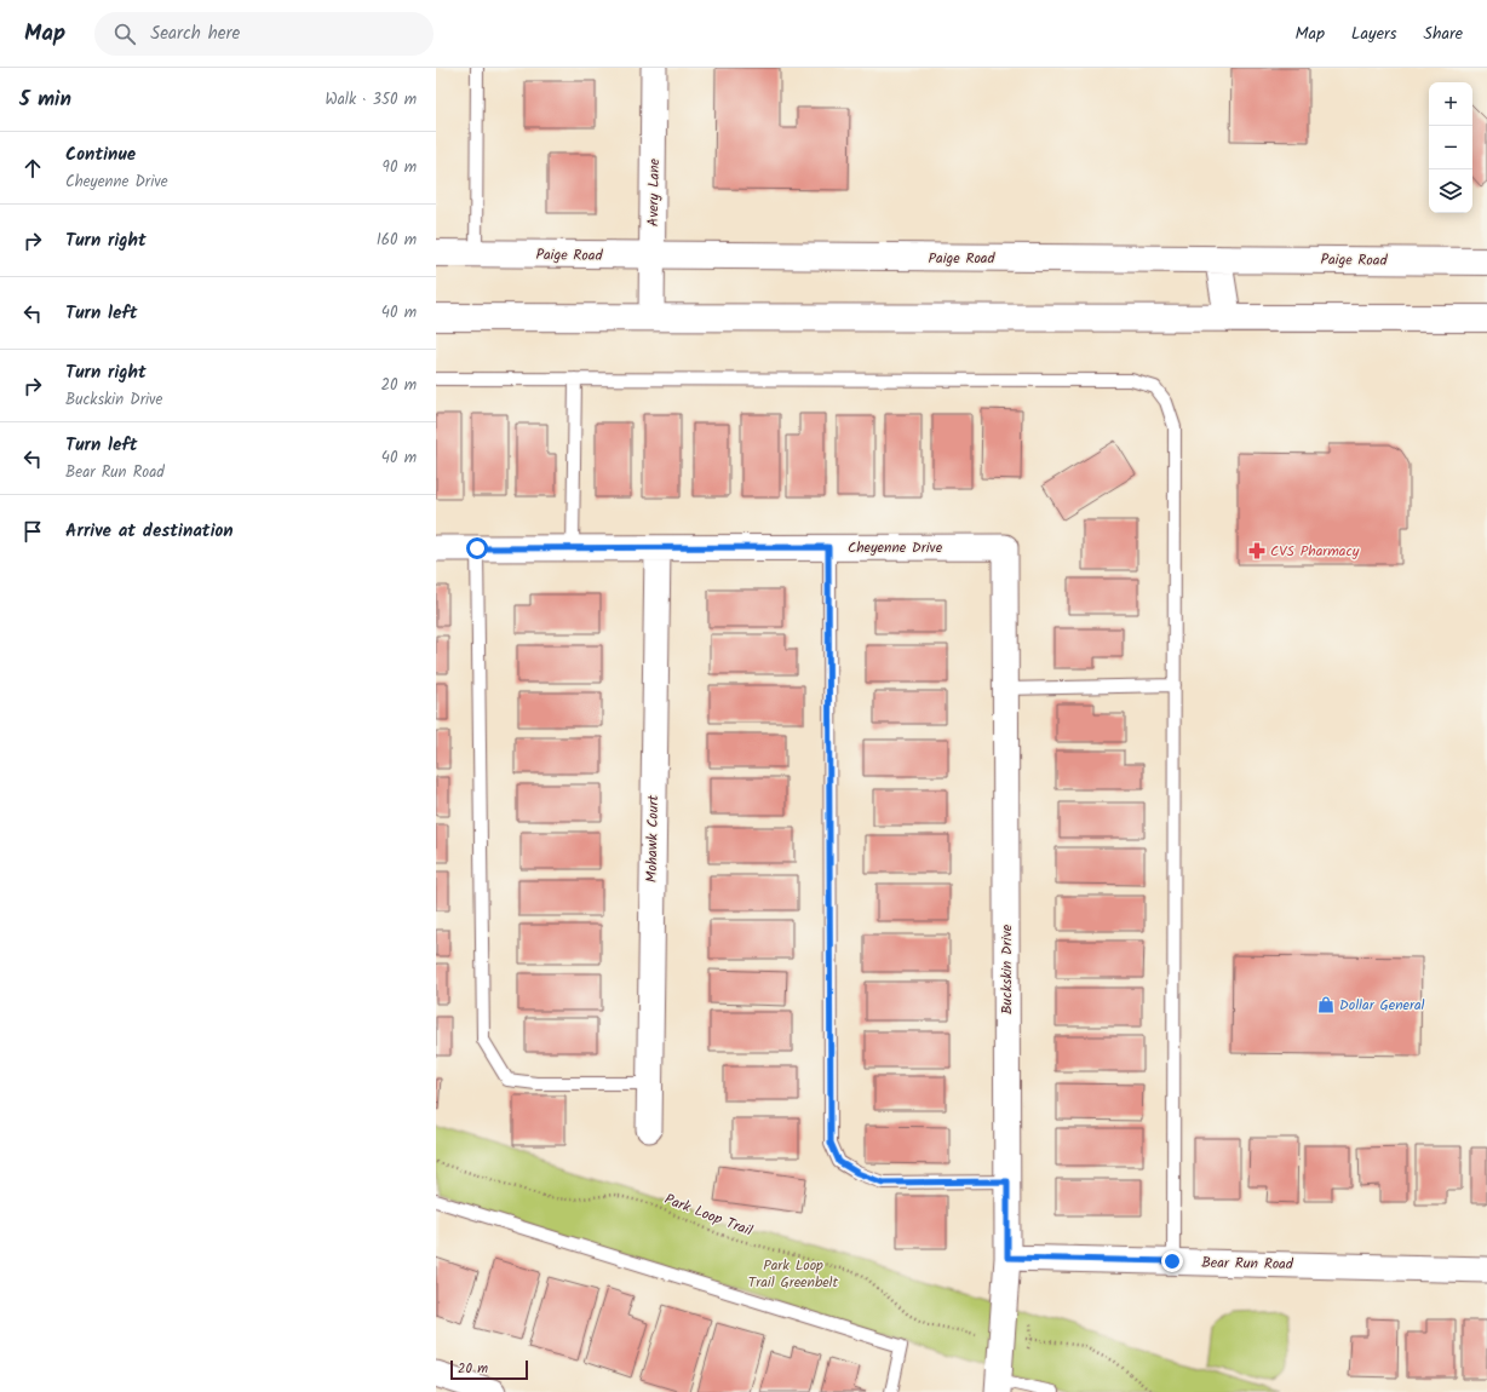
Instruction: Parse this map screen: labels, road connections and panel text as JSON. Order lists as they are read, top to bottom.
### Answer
{
  "streets": {
    "main road": ["Paige Road"],
    "street": [
      "Avery Lane",
      "Cheyenne Drive",
      "Mohawk Court",
      "Buckskin Drive",
      "Bear Run Road"
    ],
    "path": ["Park Loop Trail"]
  },
  "crossings": [
    ["Avery Lane", "Paige Road"],
    ["Cheyenne Drive", "Mohawk Court"],
    ["Cheyenne Drive", "Buckskin Drive"],
    ["Buckskin Drive", "Bear Run Road"]
  ],
  "parks": ["Park Loop Trail Greenbelt"],
  "places": {
    "pharmacy": ["CVS Pharmacy"],
    "shop": ["Dollar General"]
  },
  "scale_bar": "20 m",
  "page": {
    "header": "Map",
    "search": "Search here",
    "nav": ["Map", "Layers", "Share"],
    "heading": ["5 min", "Walk · 350 m"],
    "map_buttons": ["+", "−"],
    "list": [
      ["Continue", "Cheyenne Drive", "90 m"],
      ["Turn right", "160 m"],
      ["Turn left", "40 m"],
      ["Turn right", "Buckskin Drive", "20 m"],
      ["Turn left", "Bear Run Road", "40 m"],
      "Arrive at destination"
    ],
    "scale": "20 m"
  }
}
